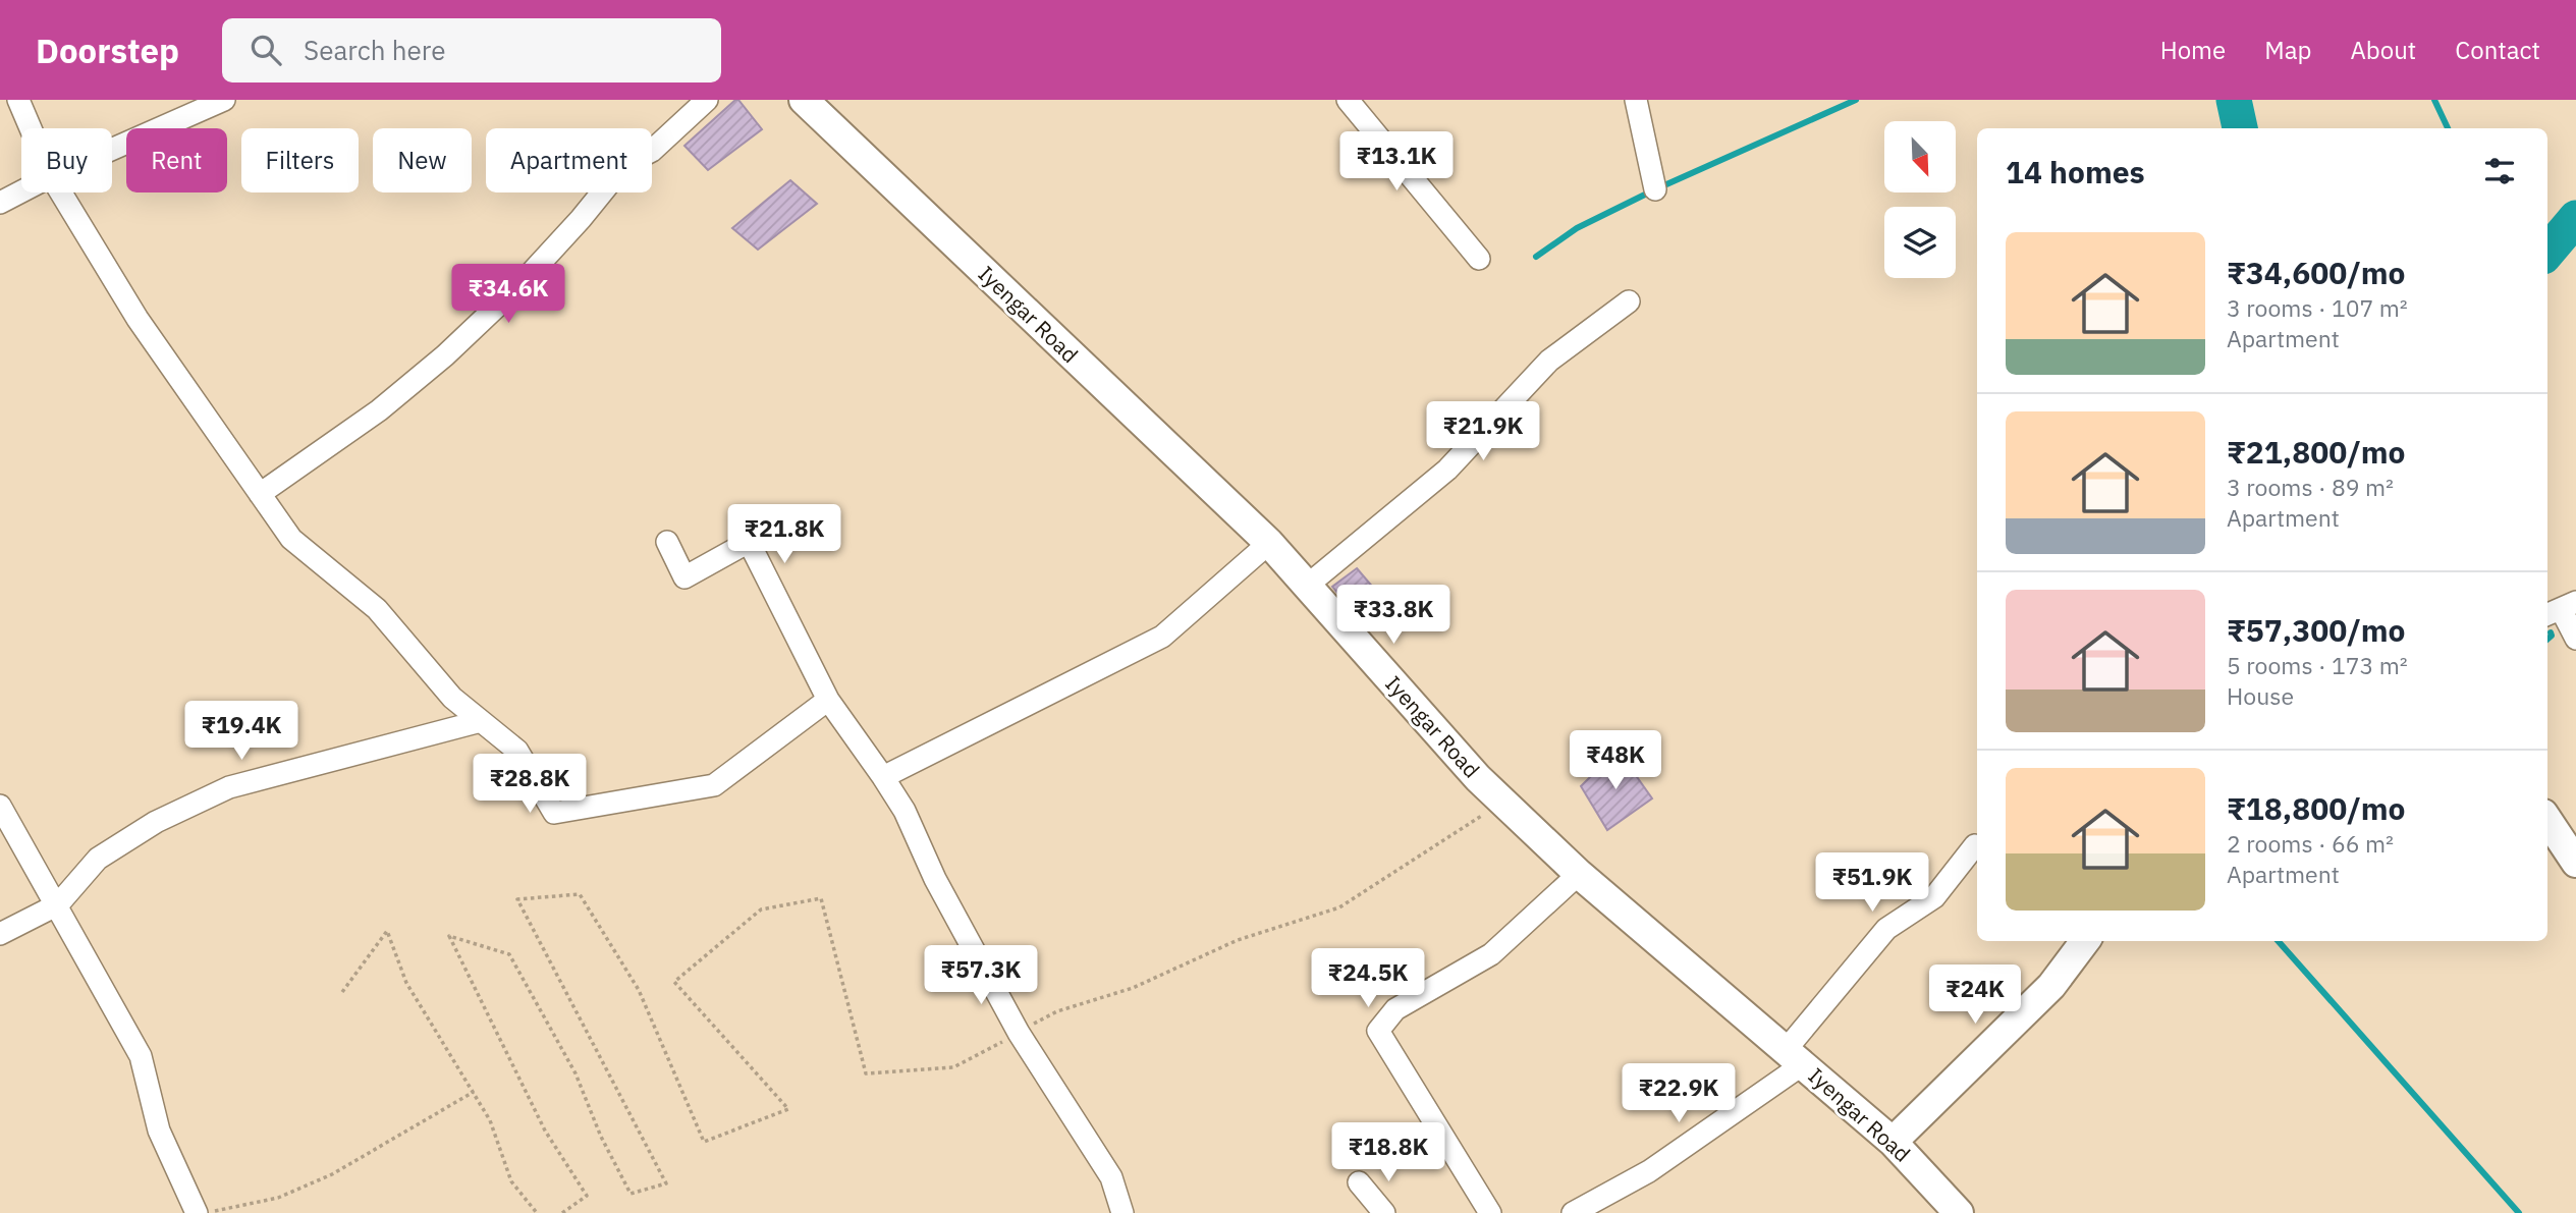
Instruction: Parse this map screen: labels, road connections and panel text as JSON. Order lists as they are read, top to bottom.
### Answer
{
  "streets": {
    "main road": ["Iyengar Road"]
  },
  "north": "bottom right",
  "page": {
    "header": "Doorstep",
    "search": "Search here",
    "nav": [
      "Home",
      "Map",
      "About",
      "Contact"
    ],
    "chip": [
      "Buy",
      "Rent",
      "Filters",
      "New",
      "Apartment"
    ],
    "heading": "14 homes",
    "price": [
      "₹13.1K",
      "₹34.6K",
      "₹21.9K",
      "₹21.8K",
      "₹33.8K",
      "₹19.4K",
      "₹48K",
      "₹28.8K",
      "₹51.9K",
      "₹57.3K",
      "₹24.5K",
      "₹24K",
      "₹22.9K",
      "₹18.8K"
    ],
    "list": [
      {
        "name": "₹34,600/mo",
        "note": "3 rooms · 107 m² · Apartment"
      },
      {
        "name": "₹21,800/mo",
        "note": "3 rooms · 89 m² · Apartment"
      },
      {
        "name": "₹57,300/mo",
        "note": "5 rooms · 173 m² · House"
      },
      {
        "name": "₹18,800/mo",
        "note": "2 rooms · 66 m² · Apartment"
      }
    ]
  }
}
